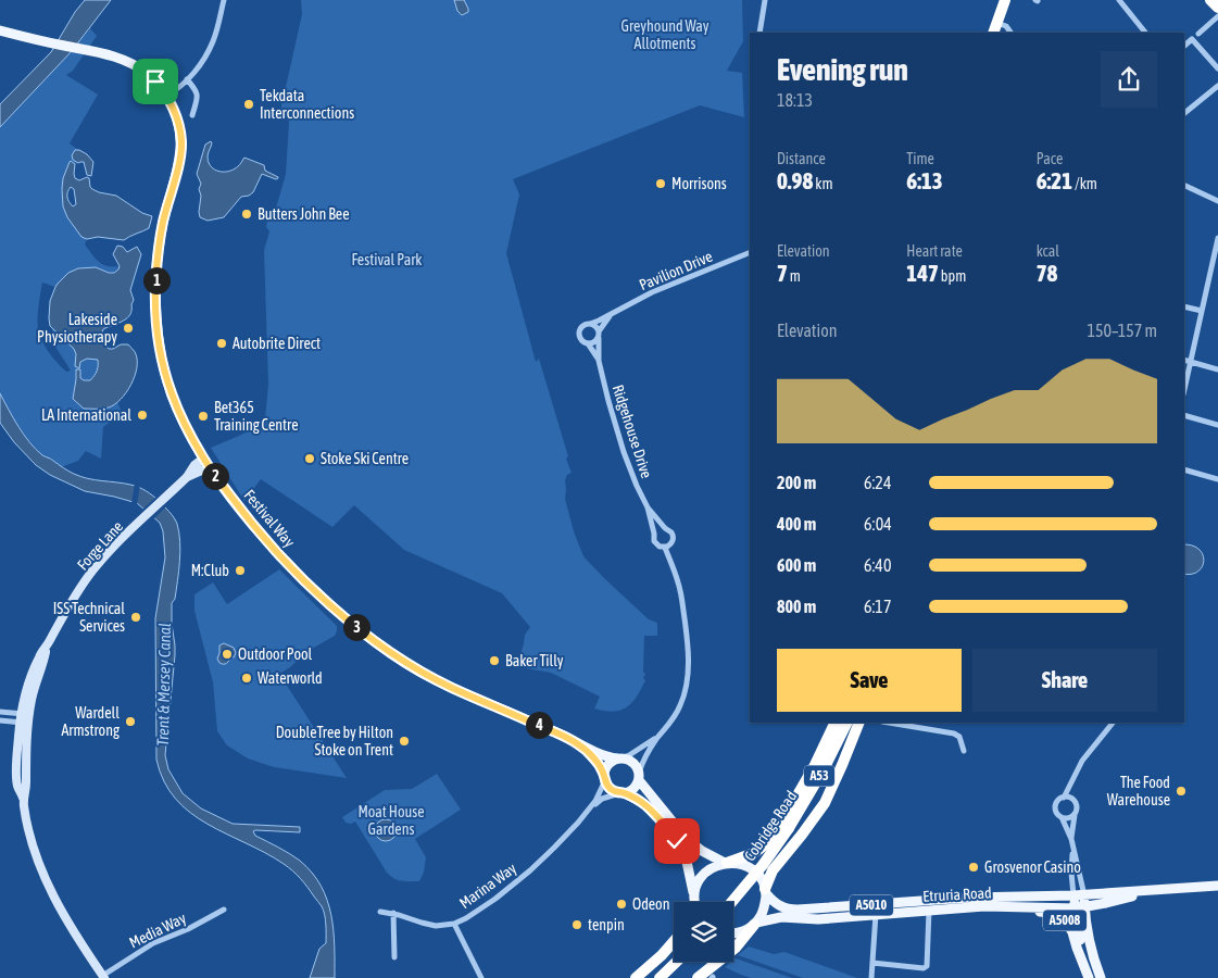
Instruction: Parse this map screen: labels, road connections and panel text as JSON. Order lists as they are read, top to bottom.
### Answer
{
  "streets": {
    "highway": ["A53", "Cobridge Road"],
    "main road": [
      "Festival Way",
      "Etruria Road",
      "A5010",
      "A5008"
    ],
    "street": [
      "Pavilion Drive",
      "Ridgehouse Drive",
      "Forge Lane",
      "Marina Way",
      "Media Way"
    ]
  },
  "crossings": [
    ["Pavilion Drive", "Ridgehouse Drive"],
    ["Festival Way", "Forge Lane"],
    ["Festival Way", "Marina Way"],
    ["Forge Lane", "Media Way"],
    ["Etruria Road", "A5008"]
  ],
  "water": ["Trent & Mersey Canal"],
  "parks": ["Greyhound Way Allotments", "Festival Park", "Moat House Gardens"],
  "places": [
    "Tekdata Interconnections",
    "Morrisons",
    "Butters John Bee",
    "Lakeside Physiotherapy",
    "Autobrite Direct",
    "LA International",
    "Bet365 Training Centre",
    "Stoke Ski Centre",
    "M:Club",
    "ISS Technical Services",
    "Outdoor Pool",
    "Baker Tilly",
    "Waterworld",
    "Wardell Armstrong",
    "DoubleTree by Hilton Stoke on Trent",
    "The Food Warehouse",
    "Grosvenor Casino",
    "Odeon",
    "tenpin"
  ],
  "page": {
    "heading": ["Evening run", "18:13"],
    "stats": [
      ["Distance", "0.98 km"],
      ["Time", "6:13"],
      ["Pace", "6:21 /km"],
      ["Elevation", "7 m"],
      ["Heart rate", "147 bpm"],
      ["kcal", "78"]
    ],
    "pins": [
      "1",
      "2",
      "3",
      "4"
    ],
    "chart": ["Elevation", "150–157 m"],
    "list": [
      {
        "name": "200 m",
        "note": "6:24"
      },
      {
        "name": "400 m",
        "note": "6:04"
      },
      {
        "name": "600 m",
        "note": "6:40"
      },
      {
        "name": "800 m",
        "note": "6:17"
      }
    ],
    "buttons": ["Save", "Share"]
  }
}
